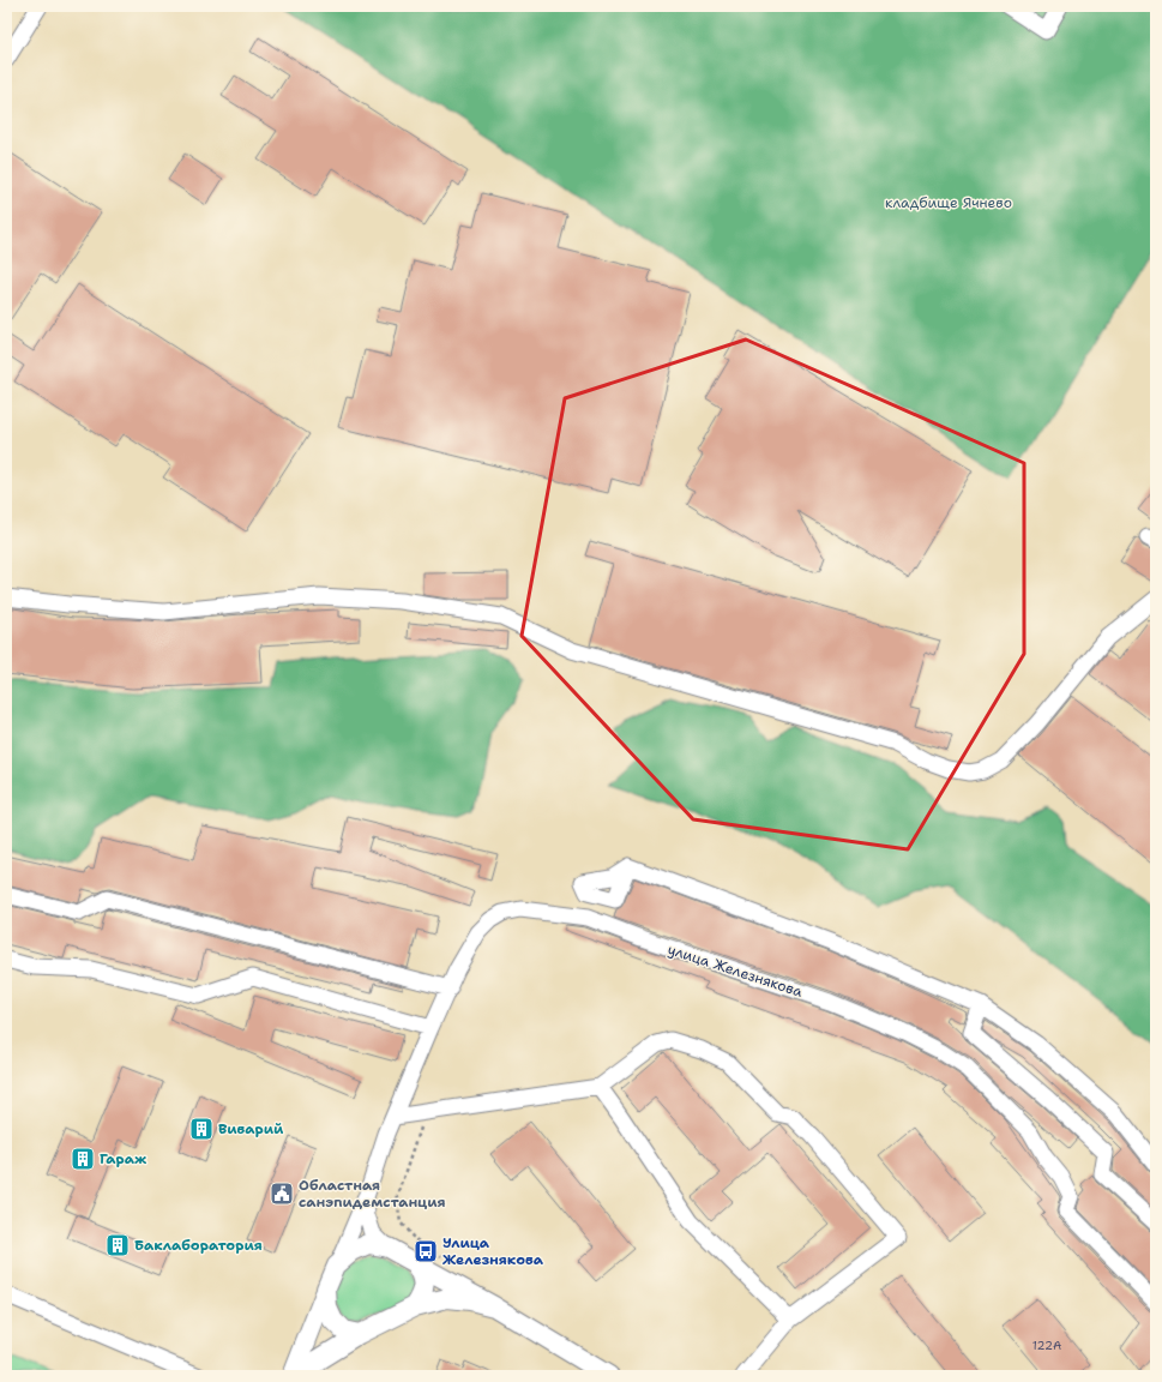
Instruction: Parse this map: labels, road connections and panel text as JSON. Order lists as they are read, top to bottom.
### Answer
{
  "streets": {
    "street": ["улица Железнякова"]
  },
  "parks": ["кладбище Ячнево"],
  "places": {
    "building": ["Виварий", "Гараж", "Баклаборатория"],
    "public building": ["Областная санэпидемстанция"],
    "bus stop": ["Улица Железнякова"]
  },
  "house_numbers": ["122А"]
}
